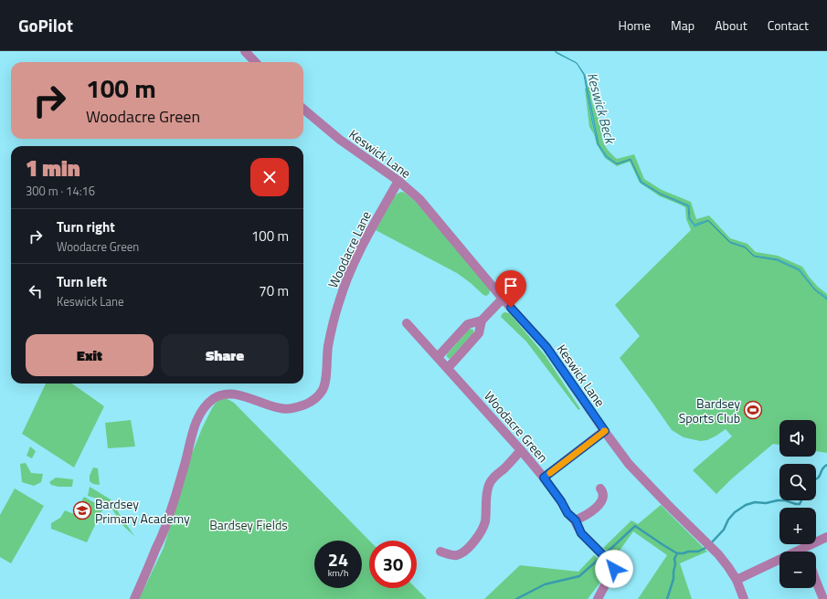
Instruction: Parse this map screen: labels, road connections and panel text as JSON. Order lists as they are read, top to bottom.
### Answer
{
  "streets": {
    "street": ["Keswick Lane", "Woodacre Lane", "Woodacre Green"]
  },
  "crossings": [
    ["Keswick Lane", "Woodacre Lane"],
    ["Keswick Lane", "Woodacre Green"]
  ],
  "water": ["Keswick Beck"],
  "parks": ["Bardsey Fields"],
  "places": {
    "sports": ["Bardsey Sports Club"],
    "school or university": ["Bardsey Primary Academy"]
  },
  "page": {
    "header": "GoPilot",
    "nav": [
      "Home",
      "Map",
      "About",
      "Contact"
    ],
    "turn": ["100 m", "Woodacre Green"],
    "heading": ["1 min", "300 m · 14:16"],
    "list": [
      {
        "name": "Turn right",
        "note": "Woodacre Green",
        "value": "100 m"
      },
      {
        "name": "Turn left",
        "note": "Keswick Lane",
        "value": "70 m"
      }
    ],
    "buttons": ["Exit", "Share"],
    "map_buttons": ["+", "−"],
    "speed": "24 km/h",
    "limit": "30"
  }
}
